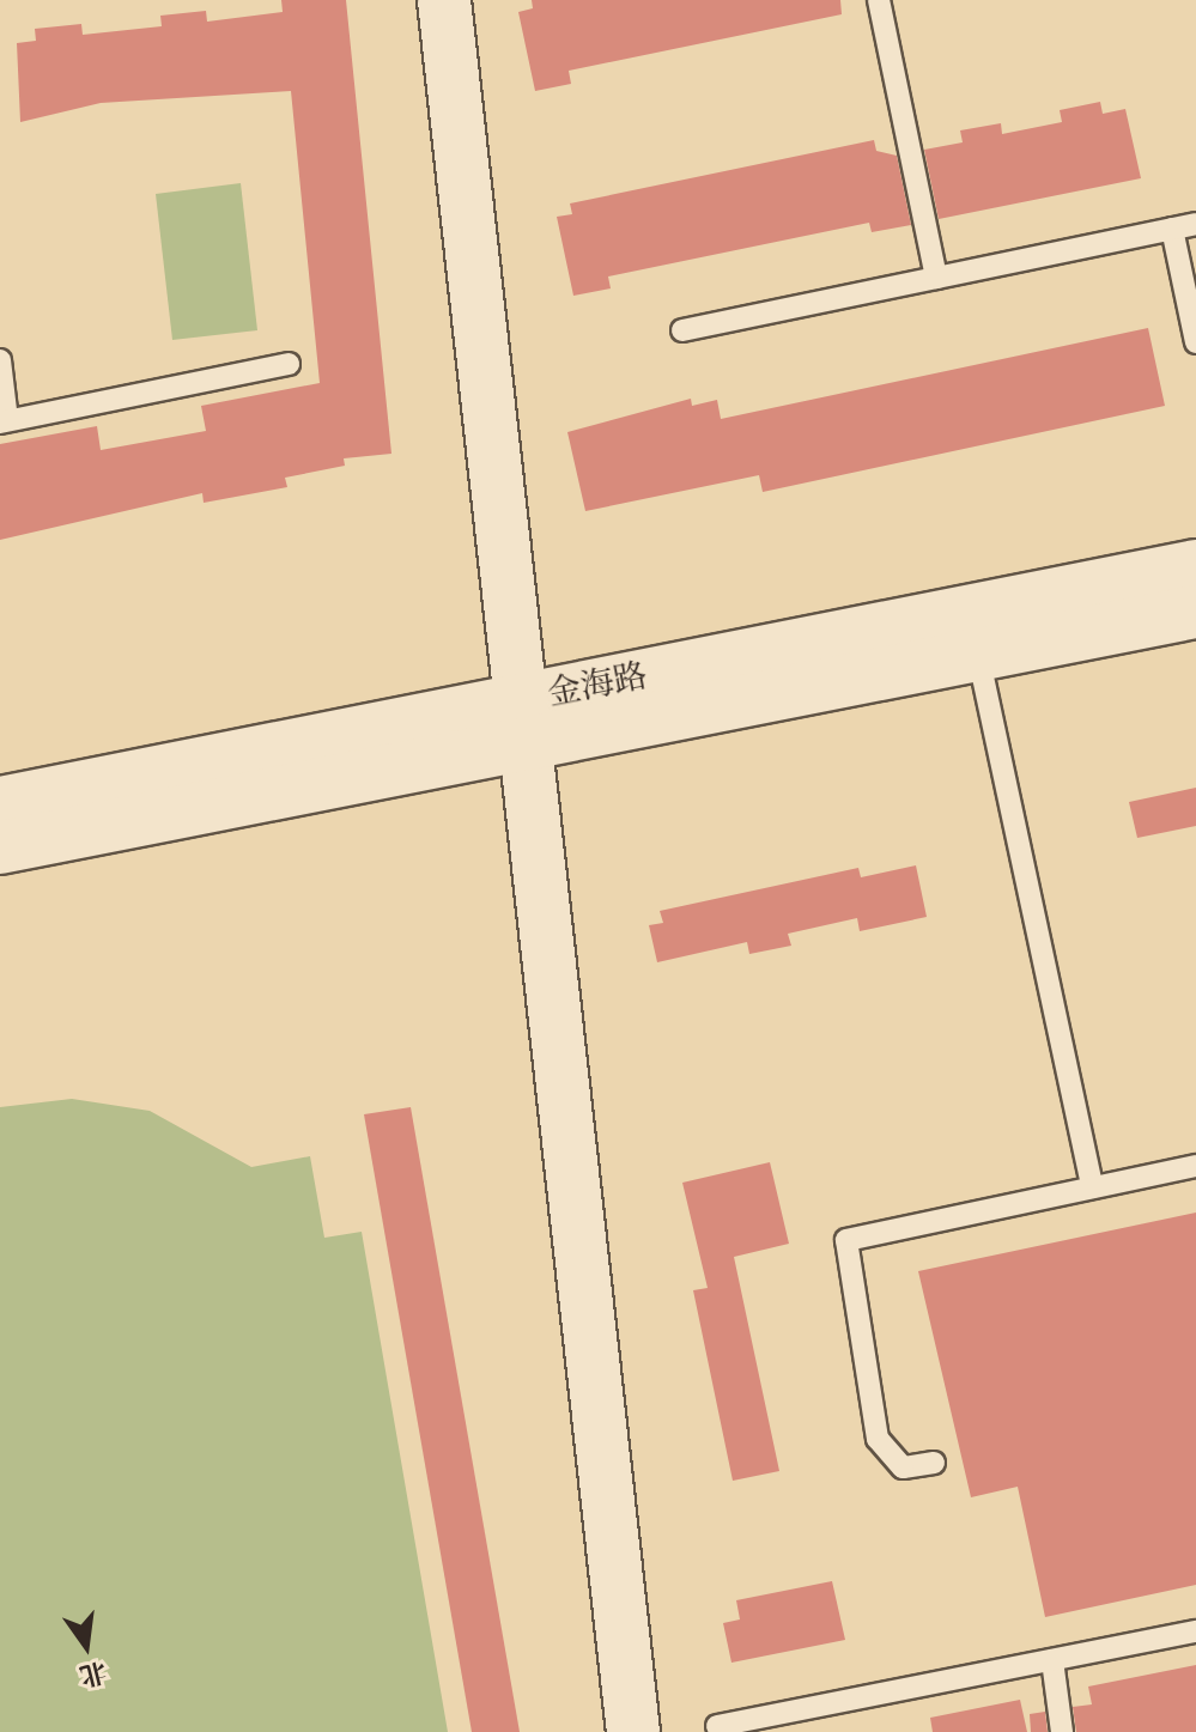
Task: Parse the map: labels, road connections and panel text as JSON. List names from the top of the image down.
{
  "streets": {
    "main road": ["金海路"]
  },
  "north": "bottom"
}
